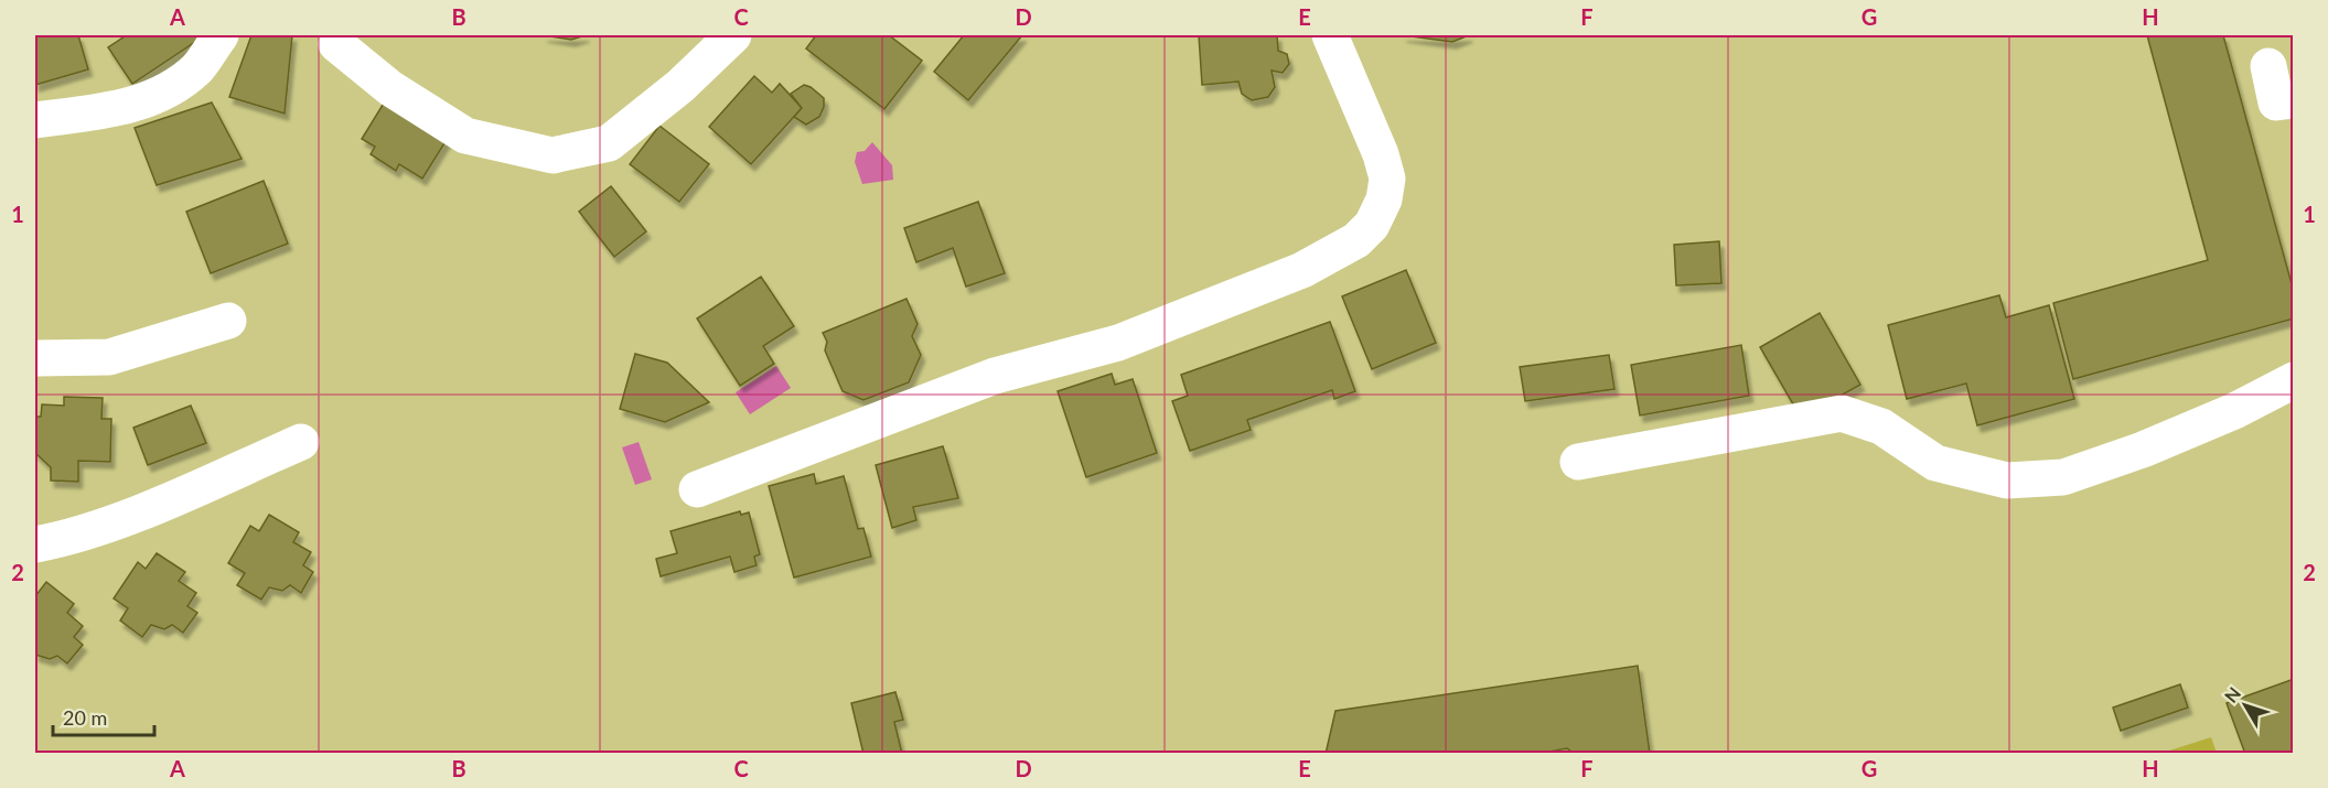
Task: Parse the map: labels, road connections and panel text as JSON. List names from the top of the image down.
{
  "scale_bar": "20 m",
  "north": "top left",
  "grid": {
    "columns": [
      "A",
      "B",
      "C",
      "D",
      "E",
      "F",
      "G",
      "H"
    ],
    "rows": ["1", "2"]
  }
}
